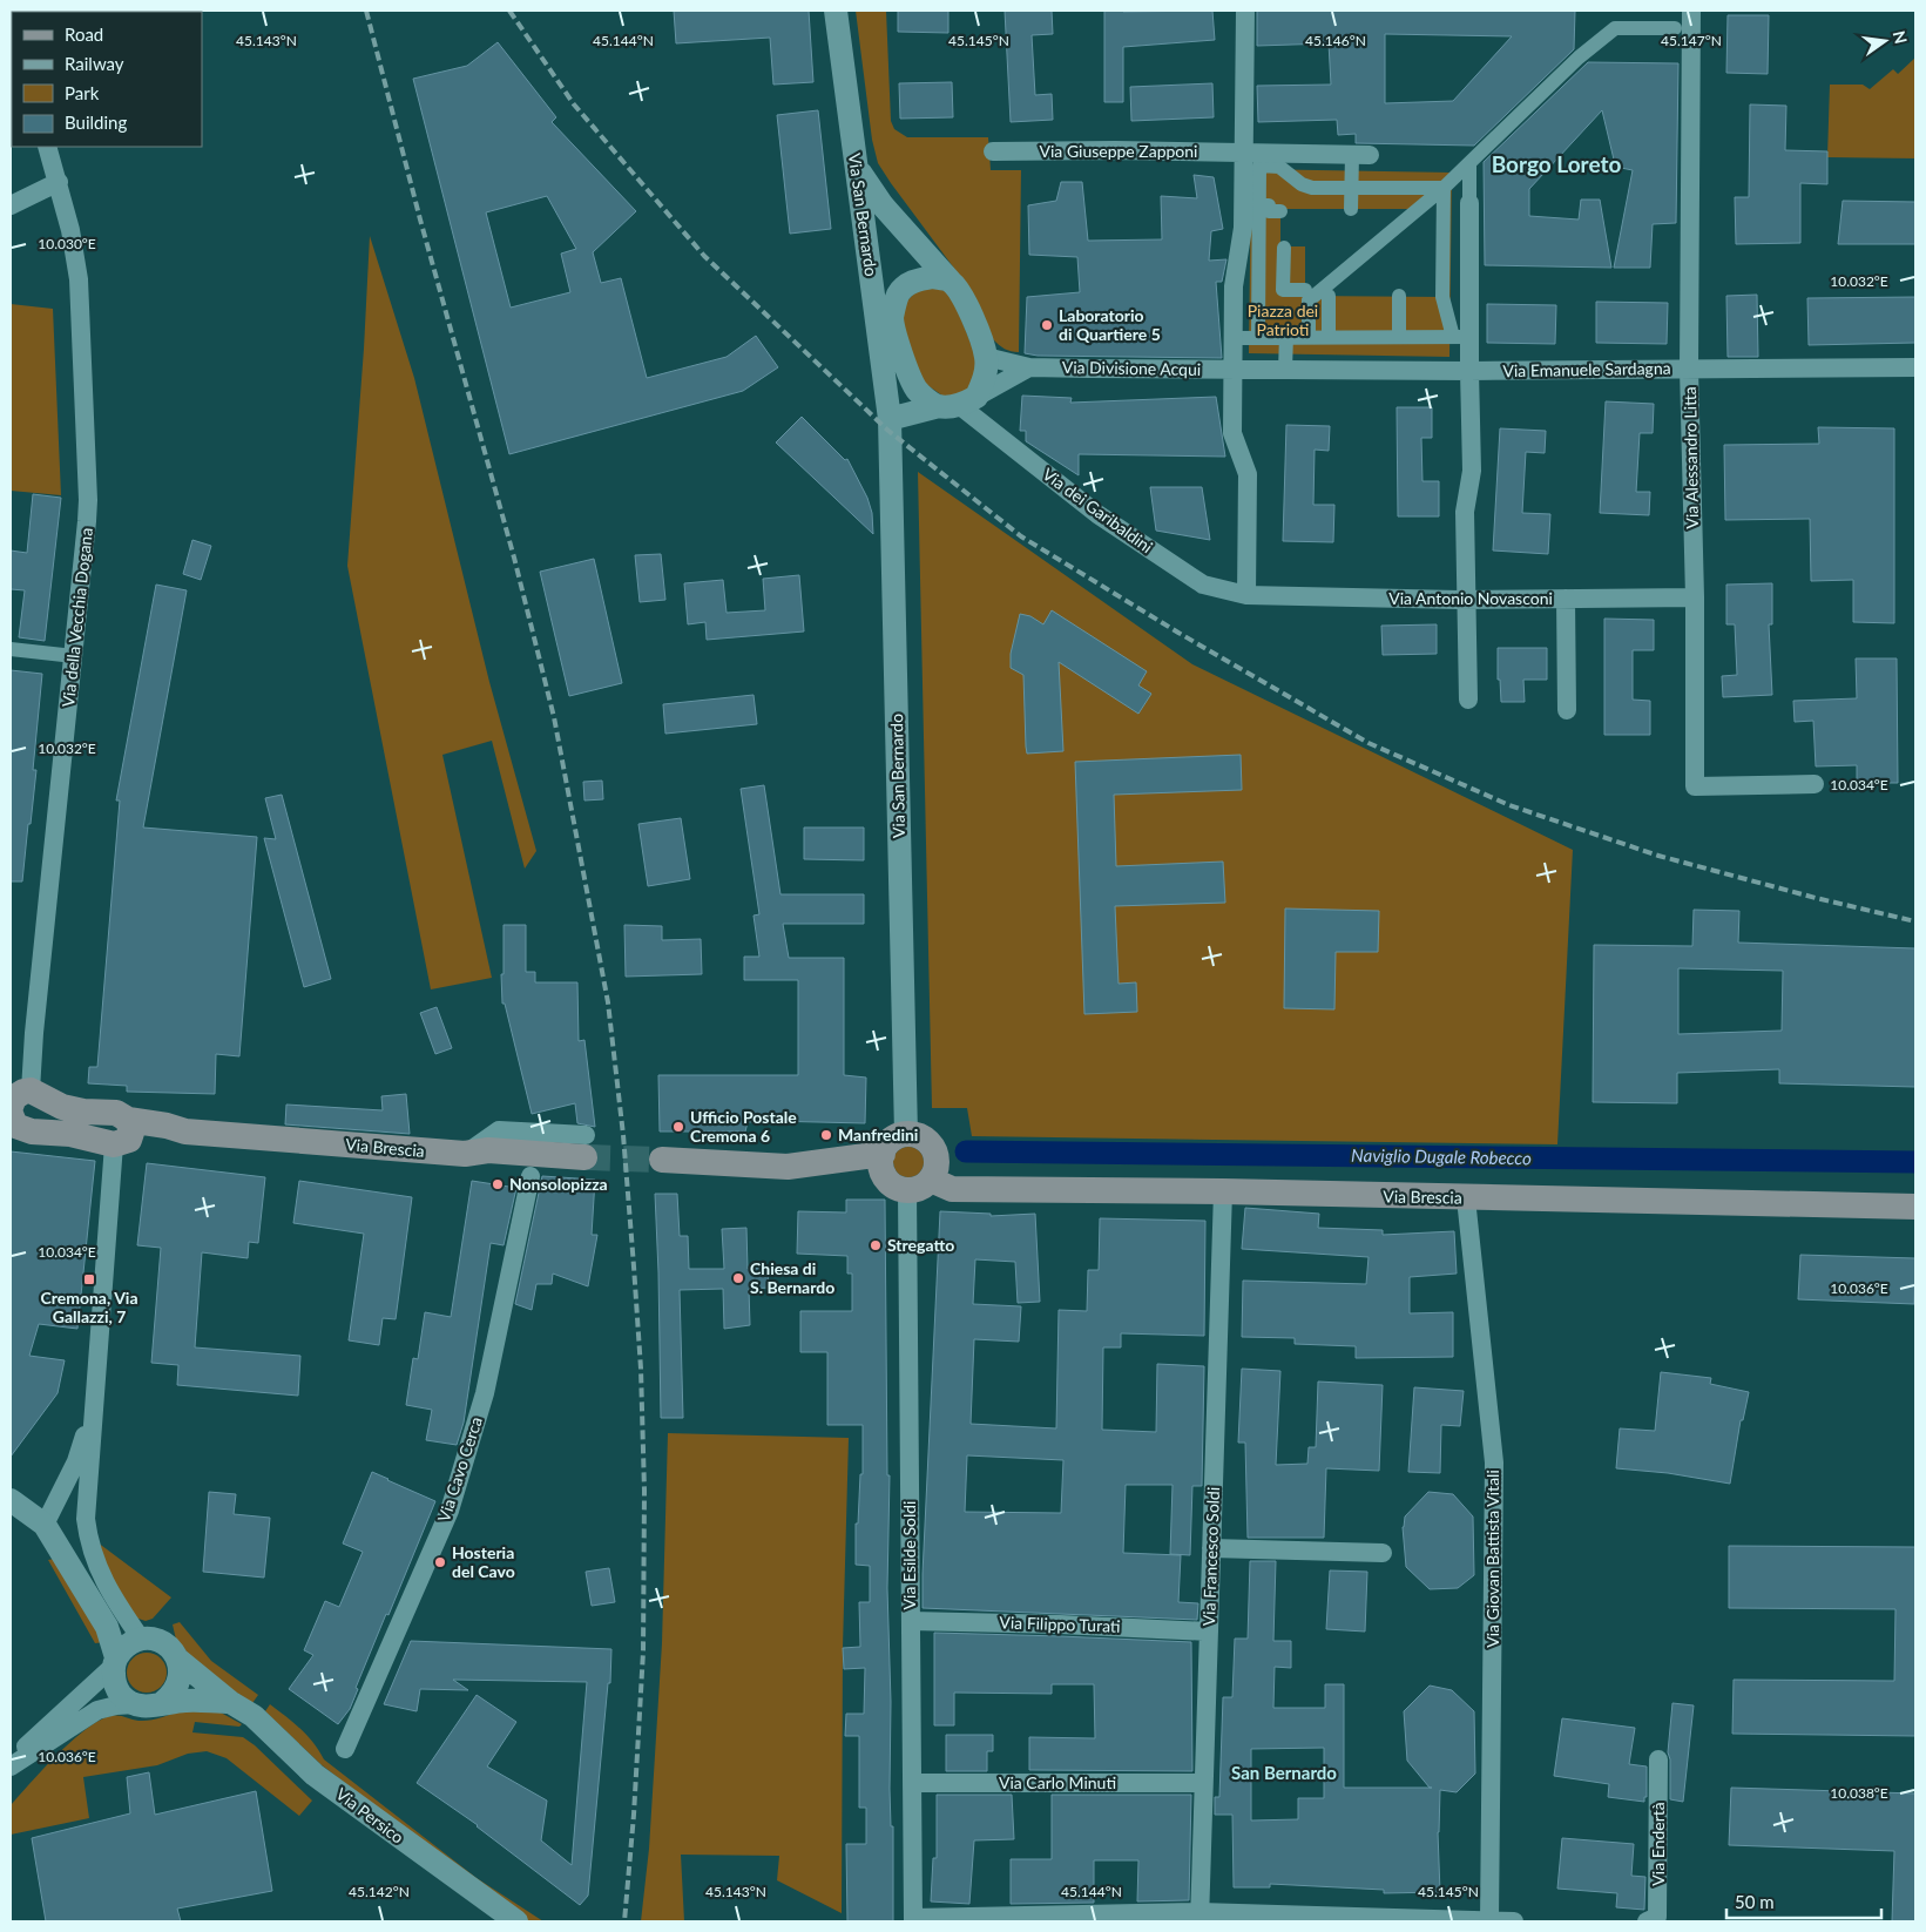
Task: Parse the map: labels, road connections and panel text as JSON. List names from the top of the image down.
{
  "streets": {
    "main road": ["Via Brescia"],
    "street": [
      "Via Giuseppe Zapponi",
      "Via San Bernardo",
      "Via Divisione Acqui",
      "Via Emanuele Sardagna",
      "Via Alessandro Litta",
      "Via dei Garibaldini",
      "Via Antonio Novasconi",
      "Via della Vecchia Dogana",
      "Via Cavo Cerca",
      "Via Esilde Soldi",
      "Via Francesco Soldi",
      "Via Giovan Battista Vitali",
      "Via Filippo Turati",
      "Via Carlo Minuti",
      "Via Persico",
      "Via Endertà"
    ]
  },
  "crossings": [
    ["Via San Bernardo", "Via Brescia"],
    ["Via San Bernardo", "Via Esilde Soldi"],
    ["Via Emanuele Sardagna", "Via Alessandro Litta"],
    ["Via Alessandro Litta", "Via Antonio Novasconi"],
    ["Via dei Garibaldini", "Via Antonio Novasconi"],
    ["Via della Vecchia Dogana", "Via Brescia"],
    ["Via Brescia", "Via Esilde Soldi"],
    ["Via Brescia", "Via Francesco Soldi"],
    ["Via Brescia", "Via Giovan Battista Vitali"],
    ["Via Esilde Soldi", "Via Filippo Turati"],
    ["Via Esilde Soldi", "Via Carlo Minuti"],
    ["Via Francesco Soldi", "Via Filippo Turati"],
    ["Via Francesco Soldi", "Via Carlo Minuti"]
  ],
  "districts": ["Borgo Loreto", "San Bernardo"],
  "water": ["Naviglio Dugale Robecco"],
  "parks": ["Piazza dei Patrioti"],
  "places": {
    "other": [
      "Laboratorio di Quartiere 5",
      "Ufficio Postale Cremona 6",
      "Manfredini",
      "Nonsolopizza",
      "Stregatto",
      "Chiesa di S. Bernardo",
      "Hosteria del Cavo"
    ],
    "transit": ["Cremona, Via Gallazzi, 7"]
  },
  "legend": [
    "Road",
    "Railway",
    "Park",
    "Building"
  ],
  "scale_bar": "50 m",
  "north": "right",
  "coordinates": [
    "45.147°N",
    "45.143°N",
    "45.144°N",
    "45.145°N",
    "45.146°N",
    "10.030°E",
    "10.032°E",
    "10.034°E",
    "10.036°E",
    "10.038°E",
    "45.142°N"
  ]
}
